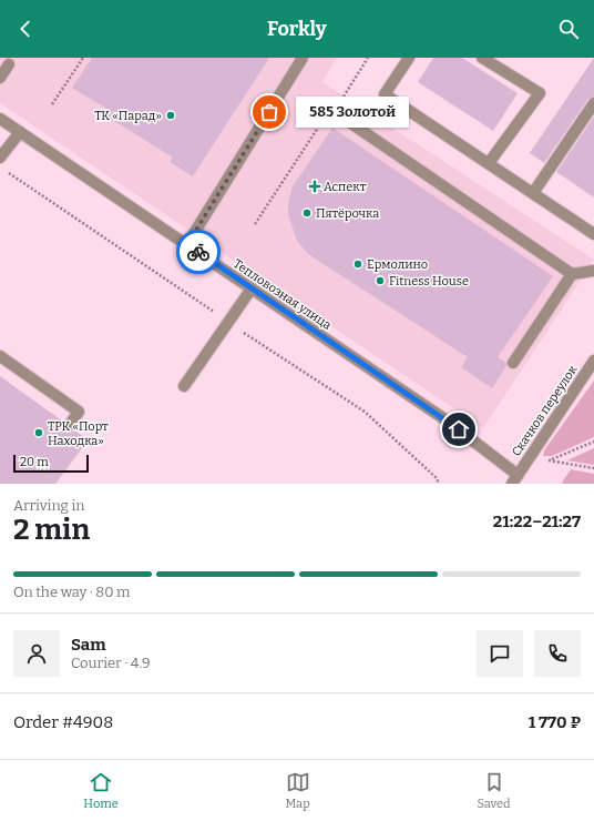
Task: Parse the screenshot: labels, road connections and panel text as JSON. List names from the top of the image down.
{
  "streets": {
    "street": ["Тепловозная улица", "Скачков переулок"]
  },
  "crossings": [
    ["Тепловозная улица", "Скачков переулок"]
  ],
  "places": {
    "other": [
      "585 Золотой",
      "ТК «Парад»",
      "Пятёрочка",
      "Ермолино",
      "Fitness House",
      "ТРК «Порт Находка»"
    ],
    "health": ["Аспект"]
  },
  "scale_bar": "20 m",
  "page": {
    "header": "Forkly",
    "bubble": "585 Золотой",
    "scale": "20 m",
    "heading": ["2 min", "Arriving in", "21:22–21:27"],
    "panel": [
      "Sam",
      "Courier · 4.9",
      "Order #4908",
      "1 770 ₽"
    ],
    "bar": "On the way · 80 m",
    "tabs": ["Home", "Map", "Saved"]
  }
}
